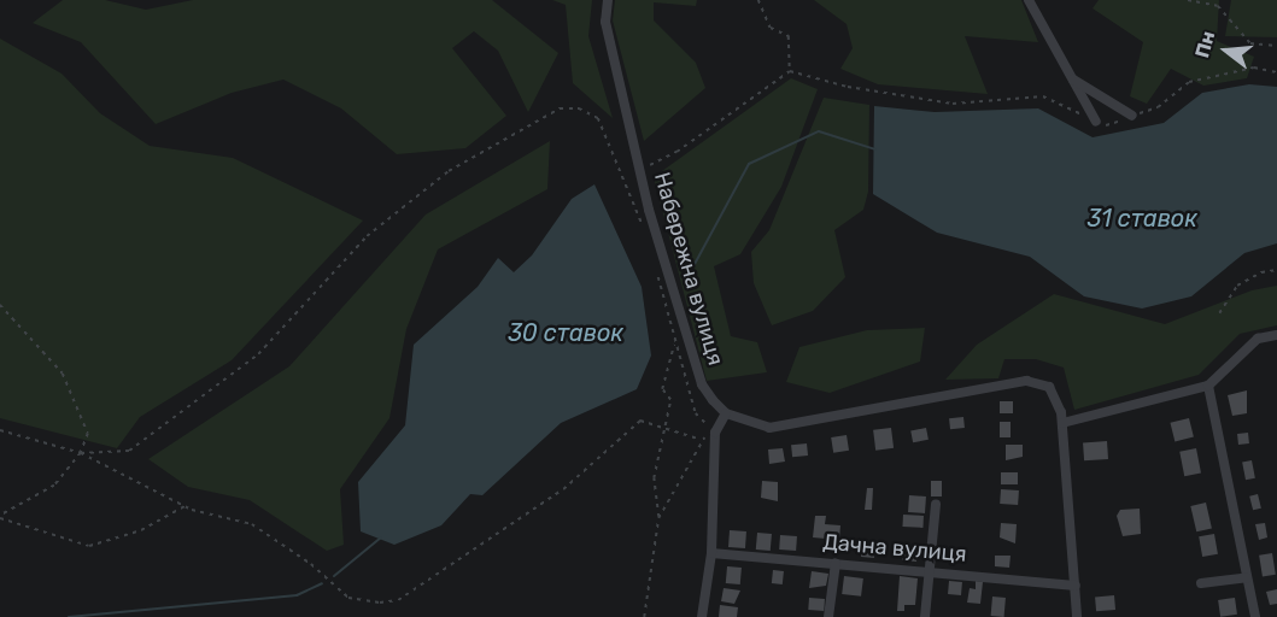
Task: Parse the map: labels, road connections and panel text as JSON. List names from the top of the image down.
{
  "streets": {
    "street": ["Набережна вулиця", "Дачна вулиця"]
  },
  "water": ["31 ставок", "30 ставок"],
  "north": "left"
}
